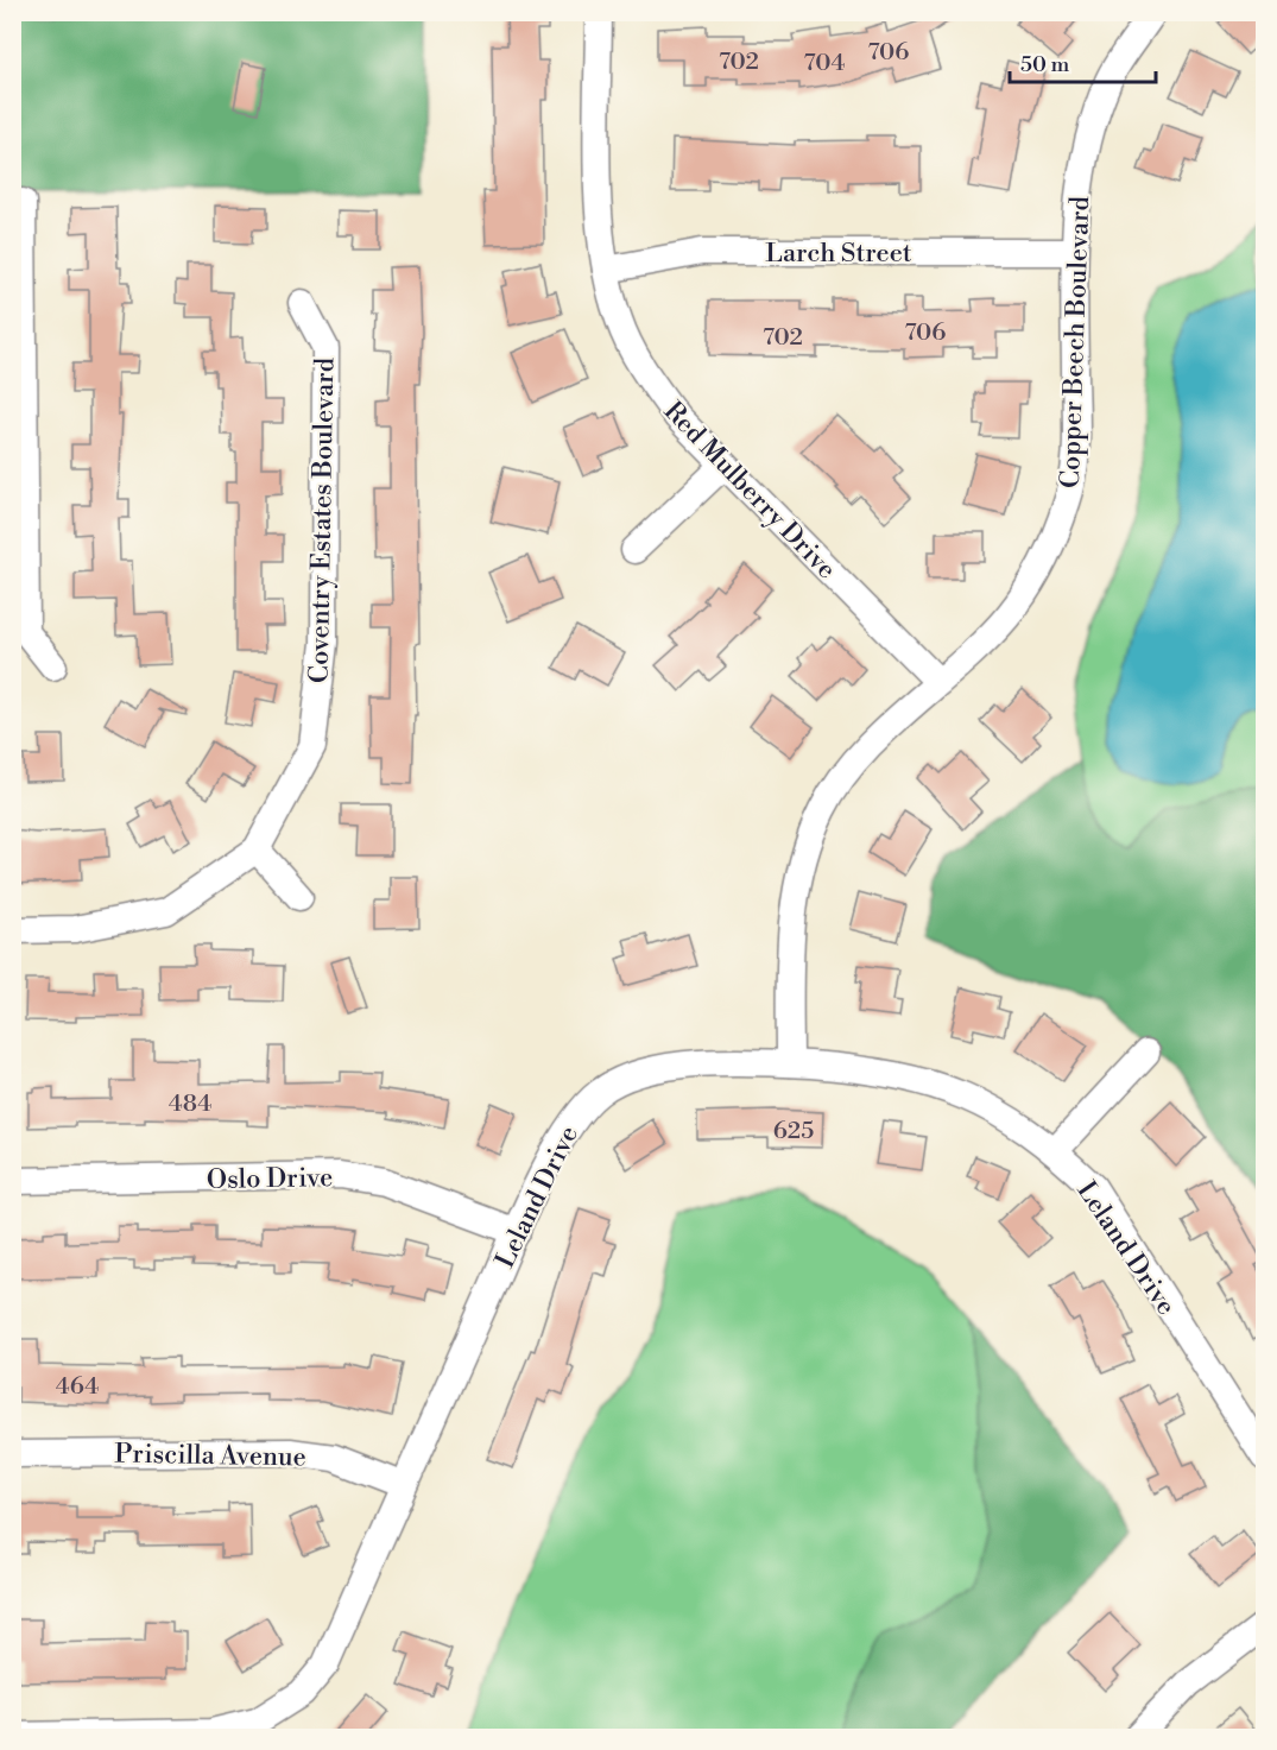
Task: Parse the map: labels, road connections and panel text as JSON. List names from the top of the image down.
{
  "streets": {
    "street": [
      "Larch Street",
      "Copper Beech Boulevard",
      "Red Mulberry Drive",
      "Coventry Estates Boulevard",
      "Oslo Drive",
      "Leland Drive",
      "Priscilla Avenue"
    ]
  },
  "crossings": [
    ["Larch Street", "Copper Beech Boulevard"],
    ["Larch Street", "Red Mulberry Drive"],
    ["Copper Beech Boulevard", "Red Mulberry Drive"],
    ["Copper Beech Boulevard", "Leland Drive"],
    ["Oslo Drive", "Leland Drive"],
    ["Leland Drive", "Priscilla Avenue"]
  ],
  "house_numbers": [
    "706",
    "702",
    "704",
    "706",
    "702",
    "484",
    "625",
    "464"
  ],
  "scale_bar": "50 m"
}
